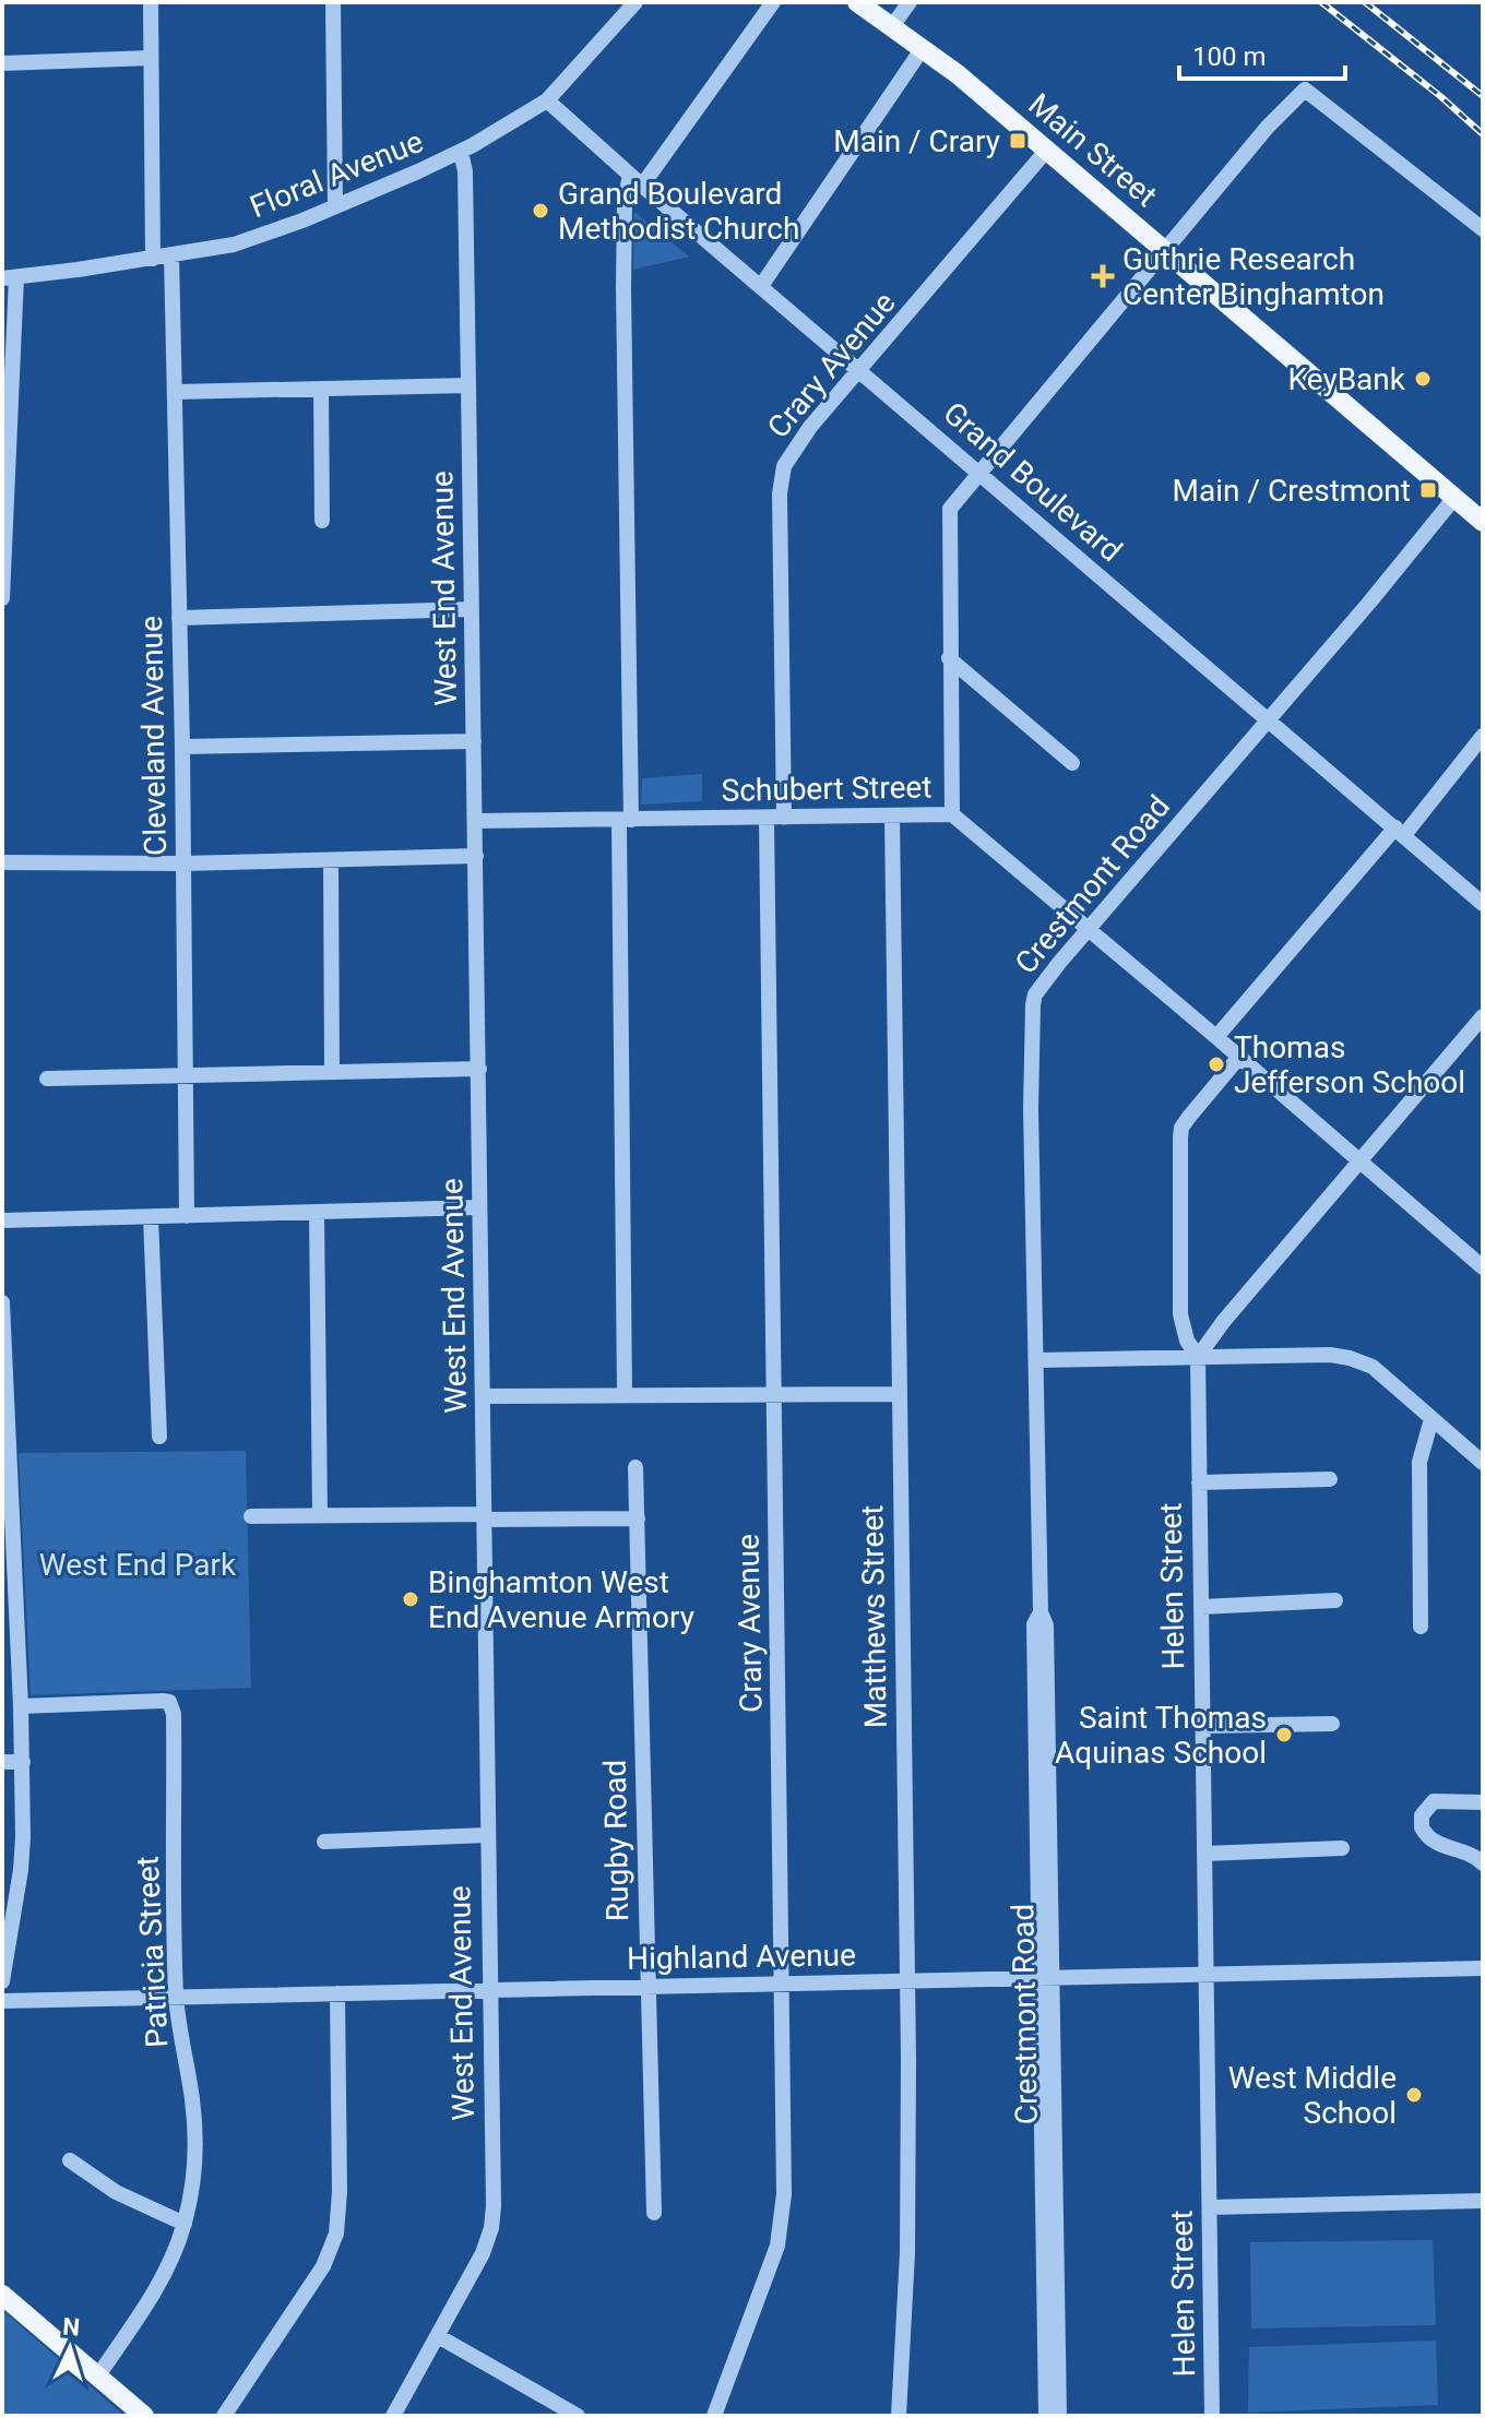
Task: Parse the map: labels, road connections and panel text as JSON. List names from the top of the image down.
{
  "streets": {
    "main road": ["Main Street"],
    "street": [
      "Floral Avenue",
      "Crary Avenue",
      "Grand Boulevard",
      "West End Avenue",
      "Cleveland Avenue",
      "Schubert Street",
      "Crestmont Road",
      "Helen Street",
      "Matthews Street",
      "Rugby Road",
      "Patricia Street",
      "Highland Avenue"
    ]
  },
  "crossings": [
    ["Main Street", "Crary Avenue"],
    ["Main Street", "Crestmont Road"],
    ["Floral Avenue", "Grand Boulevard"],
    ["Floral Avenue", "West End Avenue"],
    ["Floral Avenue", "Cleveland Avenue"],
    ["Crary Avenue", "Grand Boulevard"],
    ["Crary Avenue", "Schubert Street"],
    ["Crary Avenue", "Highland Avenue"],
    ["Grand Boulevard", "Crestmont Road"],
    ["West End Avenue", "Schubert Street"],
    ["West End Avenue", "Highland Avenue"],
    ["Schubert Street", "Crestmont Road"],
    ["Schubert Street", "Matthews Street"],
    ["Crestmont Road", "Highland Avenue"],
    ["Helen Street", "Highland Avenue"],
    ["Matthews Street", "Highland Avenue"],
    ["Rugby Road", "Highland Avenue"],
    ["Patricia Street", "Highland Avenue"]
  ],
  "parks": ["West End Park"],
  "places": {
    "transit": ["Main / Crary", "Main / Crestmont"],
    "other": [
      "Grand Boulevard Methodist Church",
      "KeyBank",
      "Thomas Jefferson School",
      "Binghamton West End Avenue Armory",
      "Saint Thomas Aquinas School",
      "West Middle School"
    ],
    "health": ["Guthrie Research Center Binghamton"]
  },
  "scale_bar": "100 m",
  "north": "top"
}
